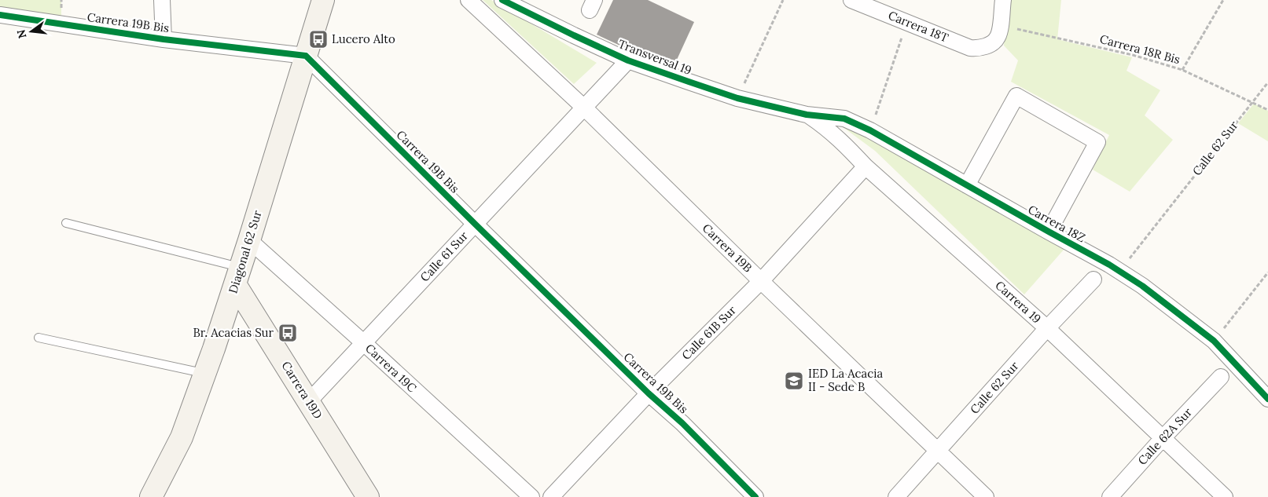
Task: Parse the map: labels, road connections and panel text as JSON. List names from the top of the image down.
{
  "streets": {
    "street": [
      "Carrera 19B Bis",
      "Carrera 18T",
      "Transversal 19",
      "Calle 62 Sur",
      "Carrera 18Z",
      "Carrera 19B",
      "Diagonal 62 Sur",
      "Calle 61 Sur",
      "Carrera 19",
      "Calle 61B Sur",
      "Carrera 19C",
      "Carrera 19D",
      "Calle 62A Sur"
    ],
    "path": ["Carrera 18R Bis"]
  },
  "crossings": [
    ["Carrera 19B Bis", "Diagonal 62 Sur"],
    ["Carrera 19B Bis", "Calle 61 Sur"],
    ["Carrera 19B Bis", "Calle 61B Sur"],
    ["Carrera 18T", "Carrera 18R Bis"],
    ["Carrera 18R Bis", "Calle 62 Sur"],
    ["Transversal 19", "Carrera 18Z"],
    ["Transversal 19", "Calle 61 Sur"],
    ["Transversal 19", "Carrera 19"],
    ["Calle 62 Sur", "Carrera 18Z"],
    ["Calle 62 Sur", "Carrera 19B"],
    ["Calle 62 Sur", "Carrera 19"],
    ["Carrera 18Z", "Carrera 19"],
    ["Carrera 19B", "Calle 61 Sur"],
    ["Carrera 19B", "Calle 61B Sur"],
    ["Diagonal 62 Sur", "Carrera 19C"],
    ["Diagonal 62 Sur", "Carrera 19D"],
    ["Calle 61 Sur", "Carrera 19C"],
    ["Calle 61 Sur", "Carrera 19D"],
    ["Carrera 19", "Calle 61B Sur"],
    ["Carrera 19", "Calle 62A Sur"]
  ],
  "places": {
    "bus stop": ["Lucero Alto", "Br. Acacias Sur"],
    "school or university": ["IED La Acacia II - Sede B"]
  },
  "north": "left"
}
